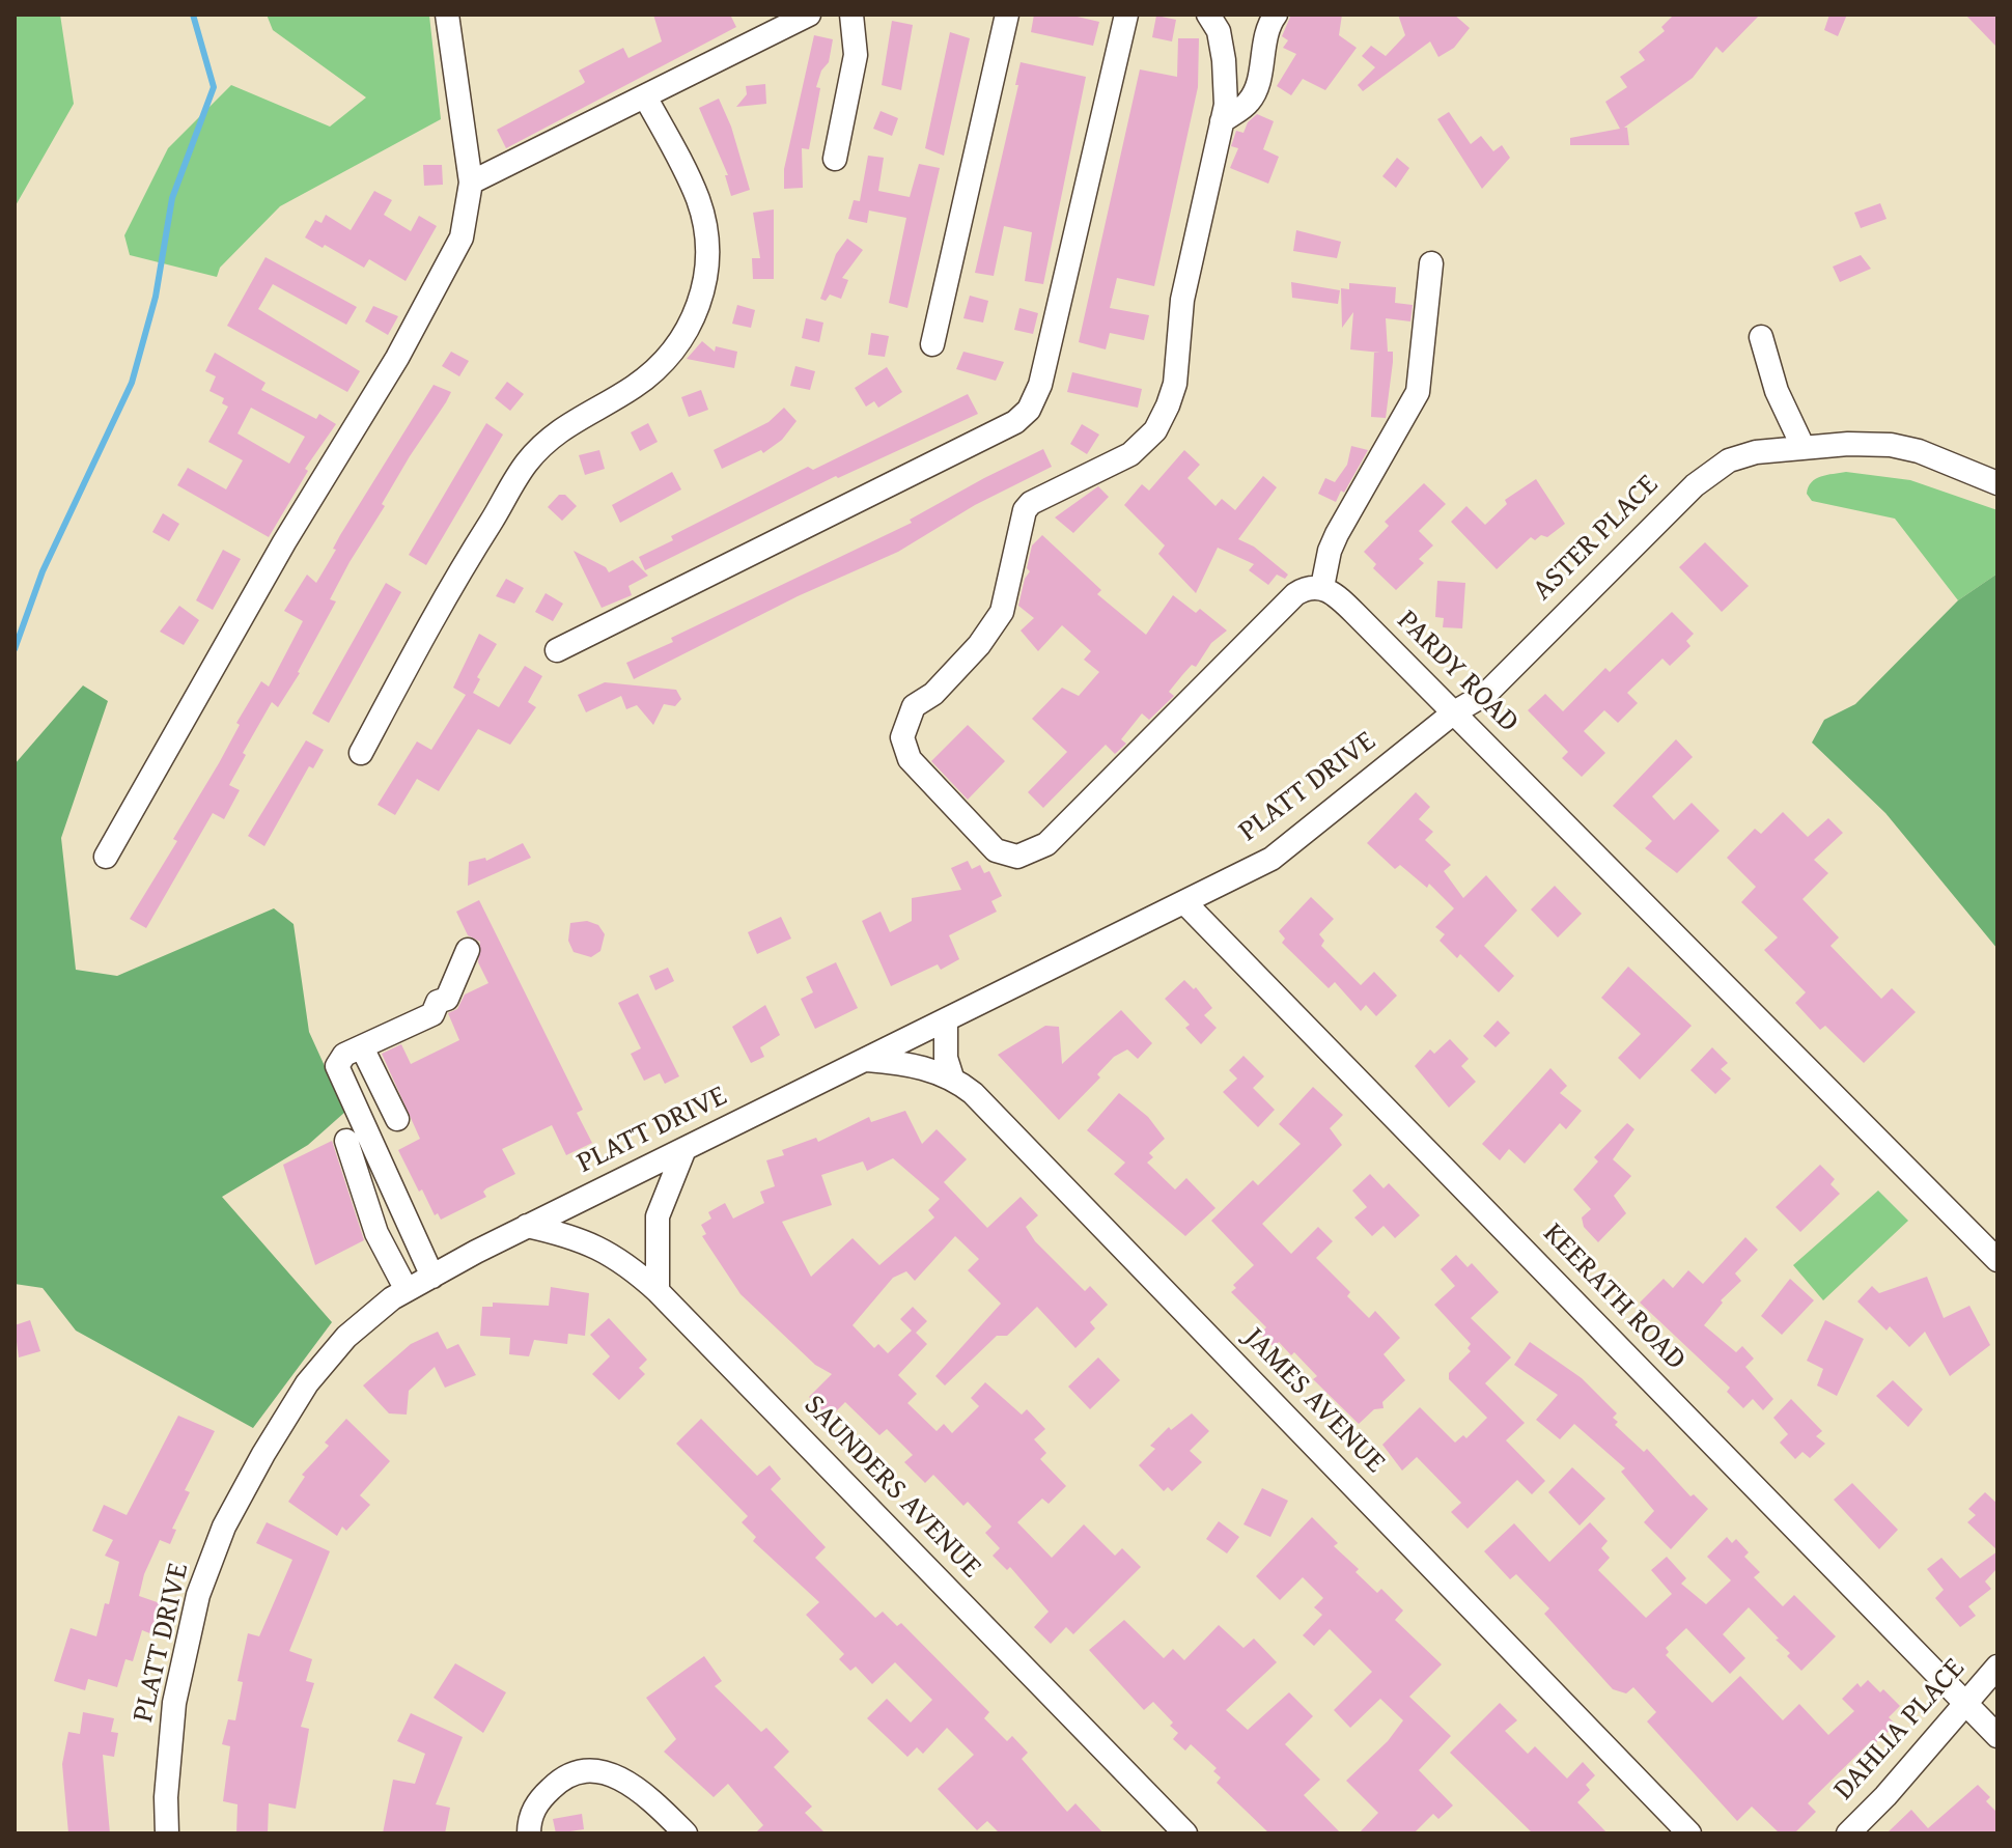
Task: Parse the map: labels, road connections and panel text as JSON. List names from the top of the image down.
{
  "streets": {
    "street": [
      "ASTER PLACE",
      "PARDY ROAD",
      "PLATT DRIVE",
      "KEERATH ROAD",
      "JAMES AVENUE",
      "SAUNDERS AVENUE",
      "DAHLIA PLACE"
    ]
  },
  "crossings": [
    ["ASTER PLACE", "PARDY ROAD"],
    ["ASTER PLACE", "PLATT DRIVE"],
    ["PARDY ROAD", "PLATT DRIVE"],
    ["PLATT DRIVE", "KEERATH ROAD"],
    ["PLATT DRIVE", "JAMES AVENUE"],
    ["PLATT DRIVE", "SAUNDERS AVENUE"],
    ["KEERATH ROAD", "DAHLIA PLACE"]
  ]
}
